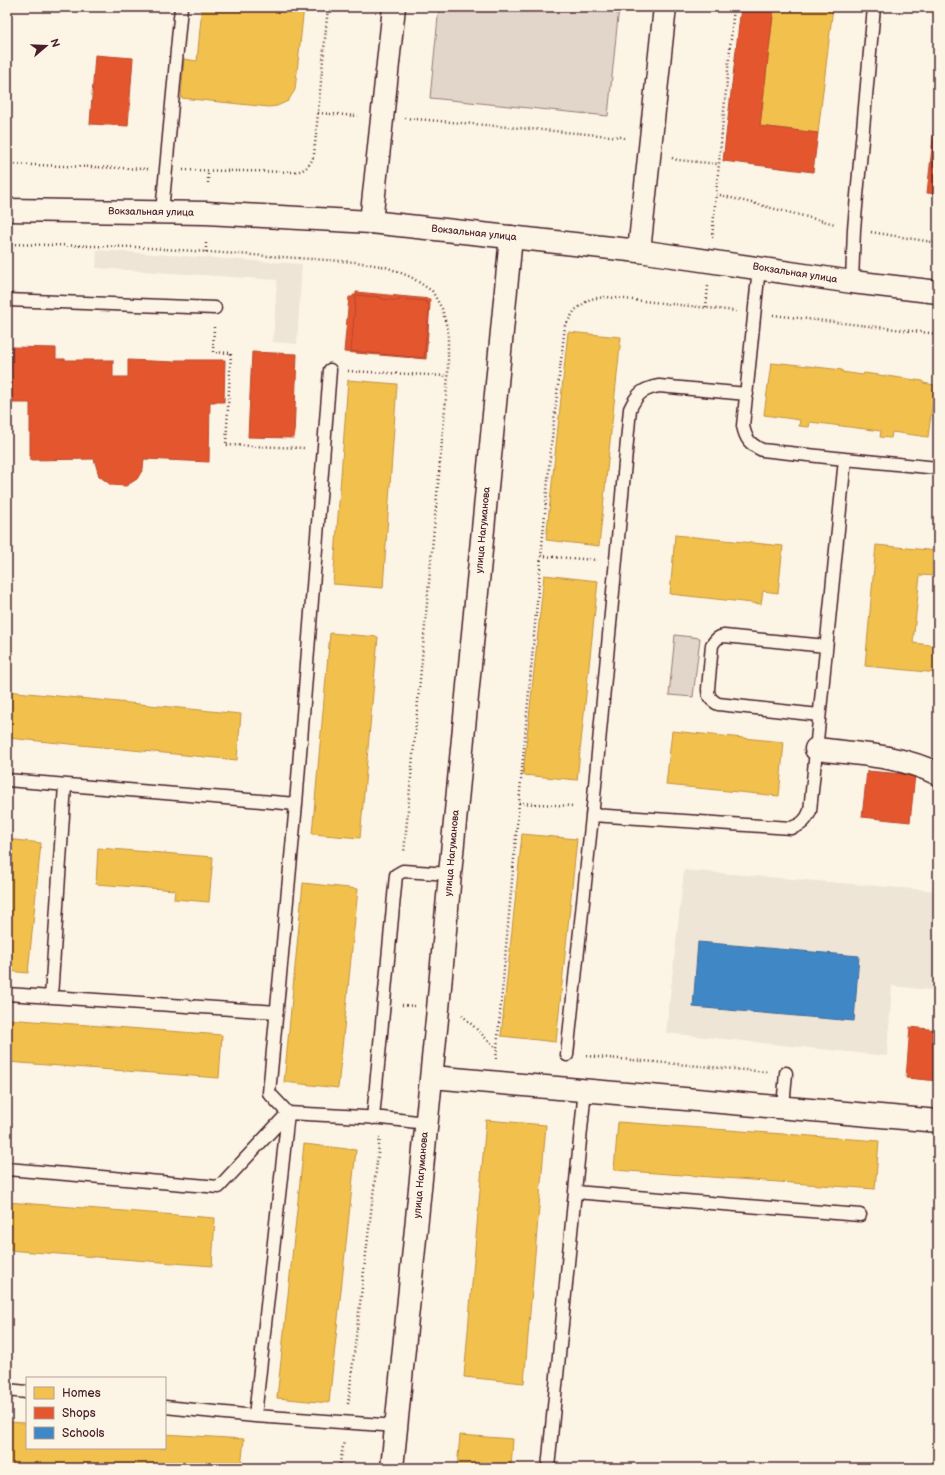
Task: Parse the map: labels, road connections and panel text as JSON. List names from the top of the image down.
{
  "streets": {
    "street": ["Вокзальная улица", "улица Нагуманова"]
  },
  "crossings": [
    ["Вокзальная улица", "улица Нагуманова"]
  ],
  "legend": ["Homes", "Shops", "Schools"],
  "north": "right"
}
